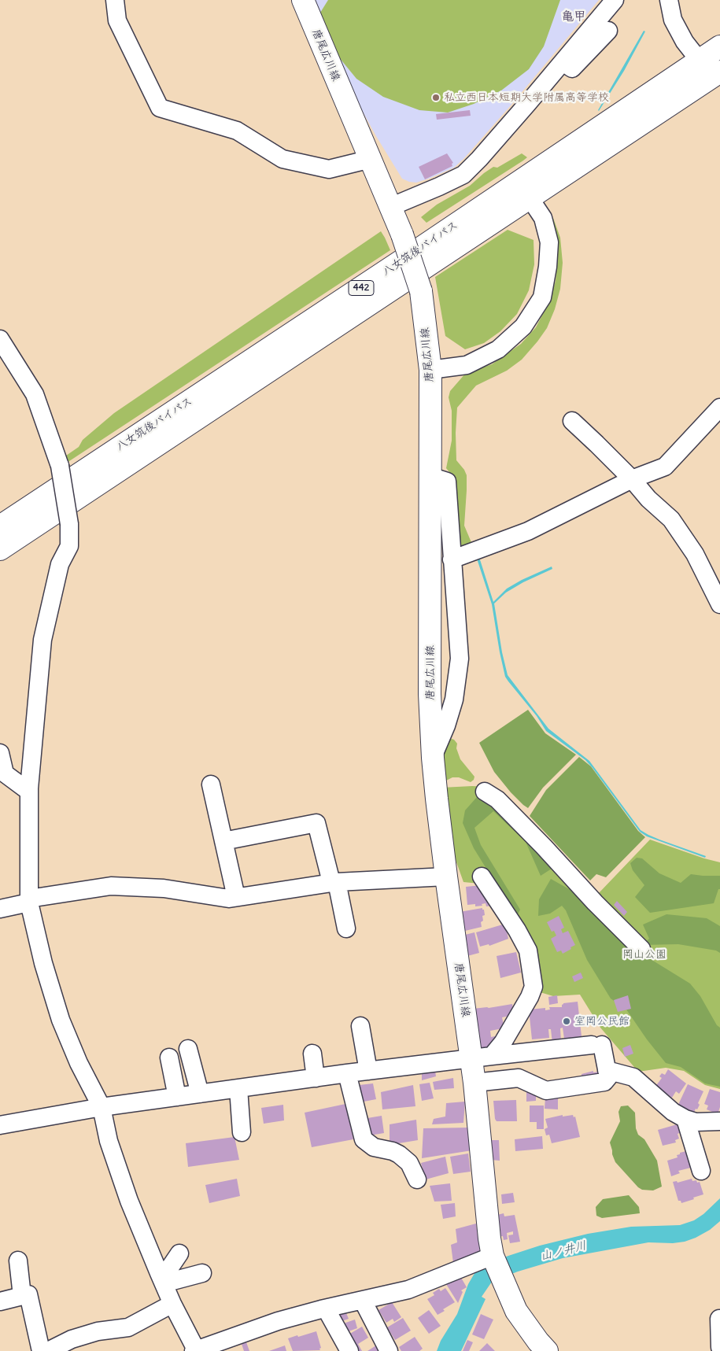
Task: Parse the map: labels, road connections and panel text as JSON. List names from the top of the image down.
{
  "streets": {
    "main road": ["唐尾広川線", "八女筑後バイパス", "442"]
  },
  "districts": ["亀甲"],
  "water": ["山ノ井川"],
  "parks": ["岡山公園"],
  "places": ["私立西日本短期大学附属高等学校", "室岡公民館"]
}
